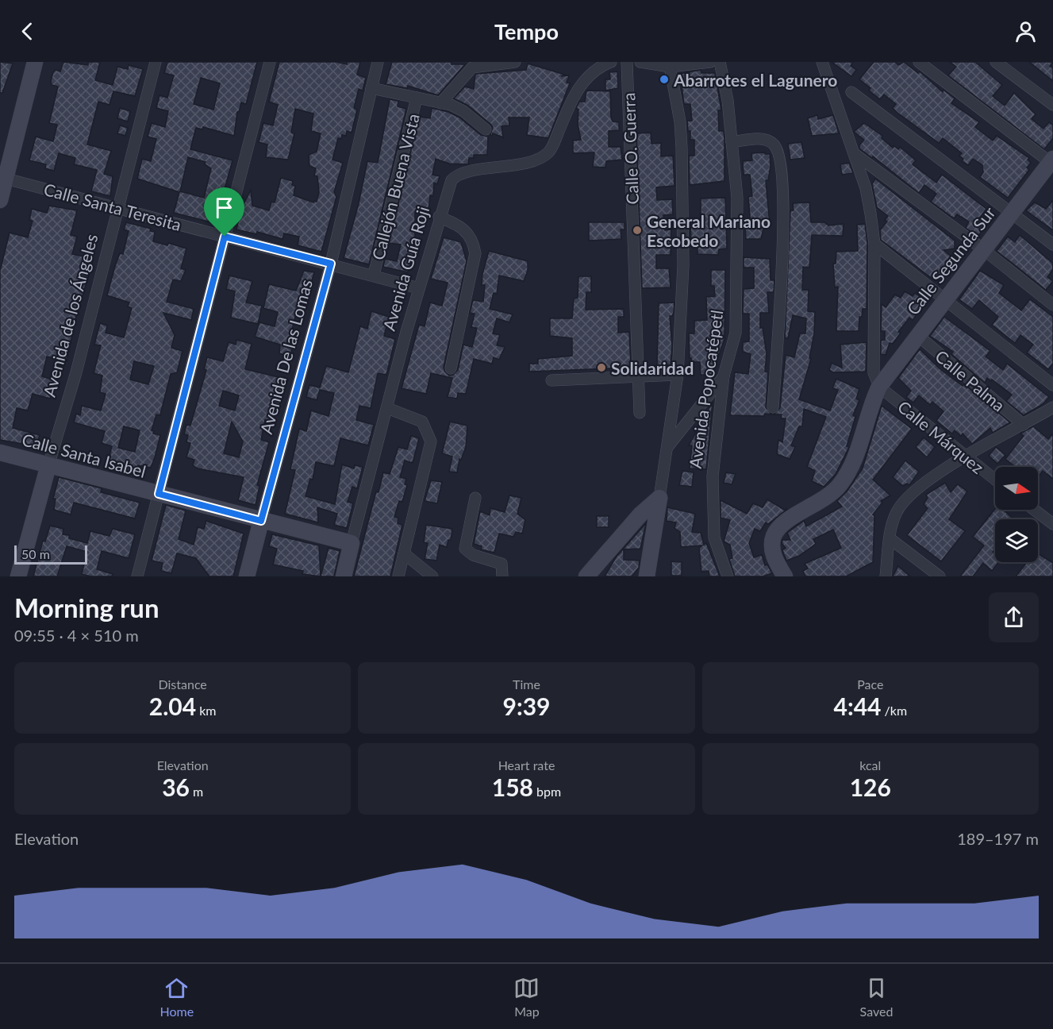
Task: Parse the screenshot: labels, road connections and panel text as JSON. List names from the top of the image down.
{
  "streets": {
    "street": [
      "Calle O. Guerra",
      "Callejón Buena Vista",
      "Calle Santa Teresita",
      "Calle Segunda Sur",
      "Avenida Guía Roji",
      "Avenida de los Ángeles",
      "Avenida De las Lomas",
      "Calle Palma",
      "Avenida Popocatépetl",
      "Calle Márquez",
      "Calle Santa Isabel"
    ]
  },
  "crossings": [
    ["Callejón Buena Vista", "Calle Santa Teresita"],
    ["Calle Santa Teresita", "Avenida Guía Roji"],
    ["Calle Santa Teresita", "Avenida de los Ángeles"],
    ["Calle Santa Teresita", "Avenida De las Lomas"],
    ["Calle Segunda Sur", "Calle Palma"],
    ["Calle Segunda Sur", "Calle Márquez"],
    ["Avenida Guía Roji", "Calle Santa Isabel"],
    ["Avenida de los Ángeles", "Calle Santa Isabel"],
    ["Avenida De las Lomas", "Calle Santa Isabel"]
  ],
  "places": ["Abarrotes el Lagunero", "General Mariano Escobedo", "Solidaridad"],
  "scale_bar": "50 m",
  "north": "right",
  "page": {
    "header": "Tempo",
    "scale": "50 m",
    "heading": ["Morning run", "09:55 · 4 × 510 m"],
    "stats": [
      ["Distance", "2.04 km"],
      ["Time", "9:39"],
      ["Pace", "4:44 /km"],
      ["Elevation", "36 m"],
      ["Heart rate", "158 bpm"],
      ["kcal", "126"]
    ],
    "chart": ["Elevation", "189–197 m"],
    "tabs": ["Home", "Map", "Saved"]
  }
}
